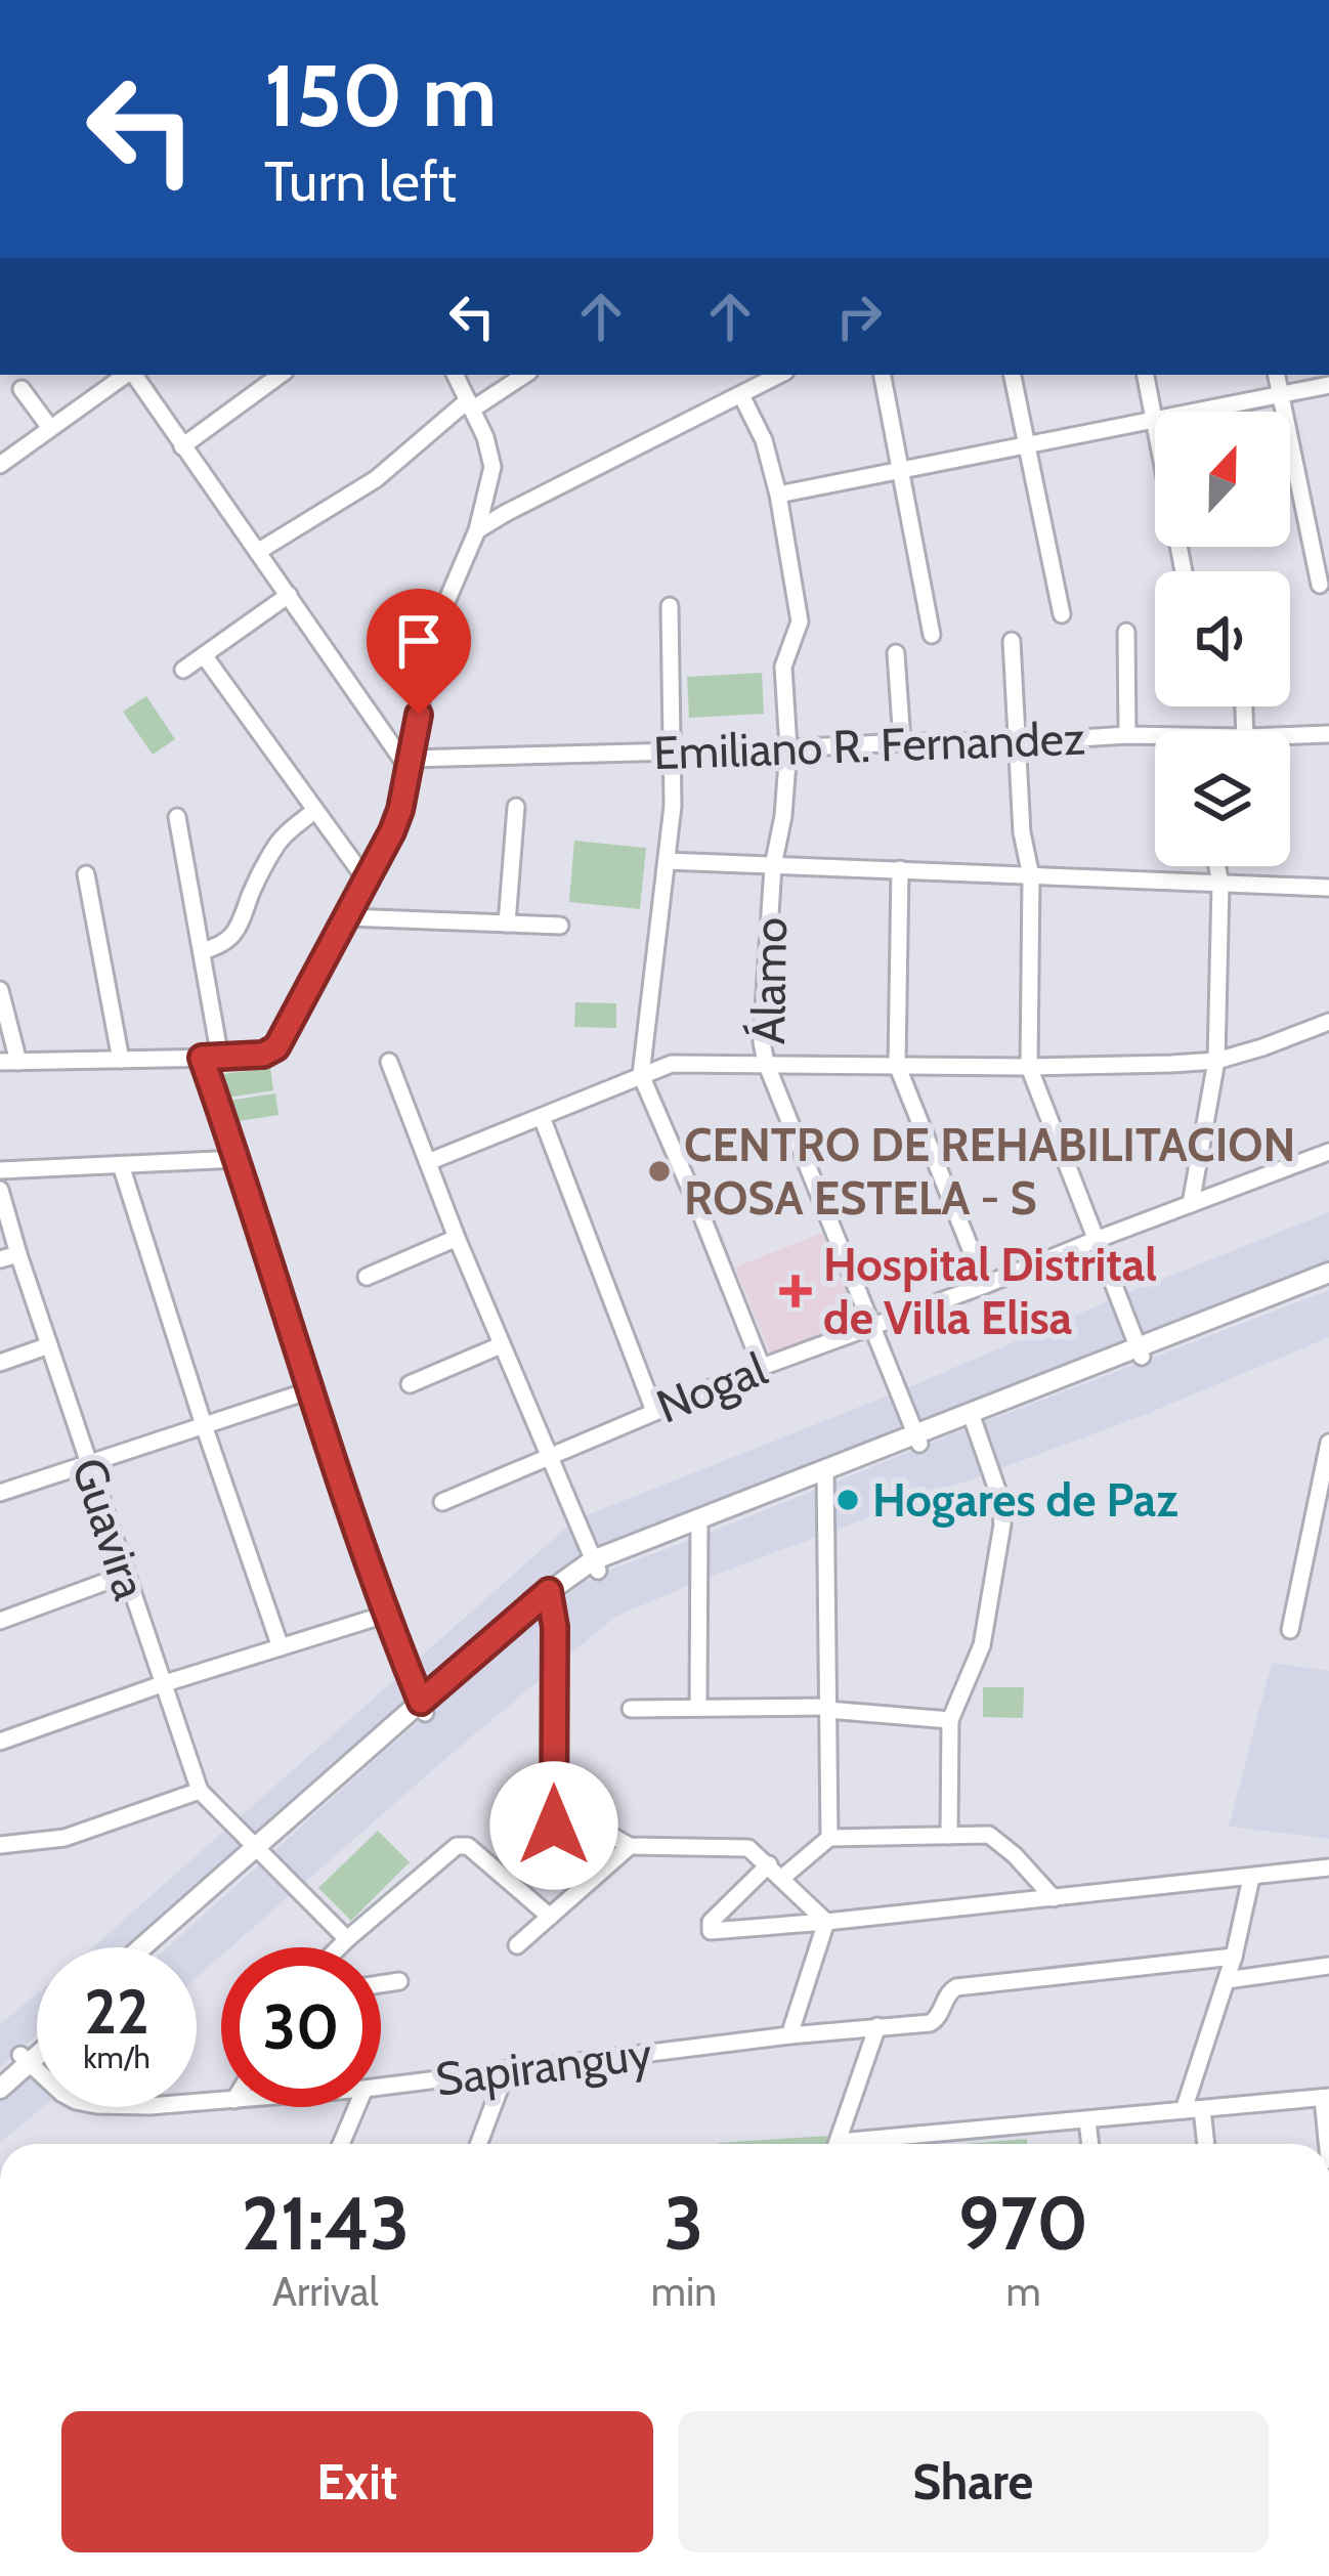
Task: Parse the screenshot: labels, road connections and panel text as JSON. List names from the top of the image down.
{
  "streets": {
    "street": [
      "Emiliano R. Fernandez",
      "Álamo",
      "Nogal",
      "Guavira",
      "Sapiranguy"
    ]
  },
  "crossings": [
    ["Emiliano R. Fernandez", "Álamo"],
    ["Álamo", "Nogal"]
  ],
  "places": {
    "other": ["CENTRO DE REHABILITACION ROSA ESTELA - S", "Hogares de Paz"],
    "health": ["Hospital Distrital de Villa Elisa"]
  },
  "north": "top",
  "page": {
    "turn": ["150 m", "Turn left"],
    "speed": "22 km/h",
    "limit": "30",
    "eta": [
      "21:43",
      "Arrival",
      "3",
      "min",
      "970",
      "m"
    ],
    "buttons": ["Exit", "Share"]
  }
}
